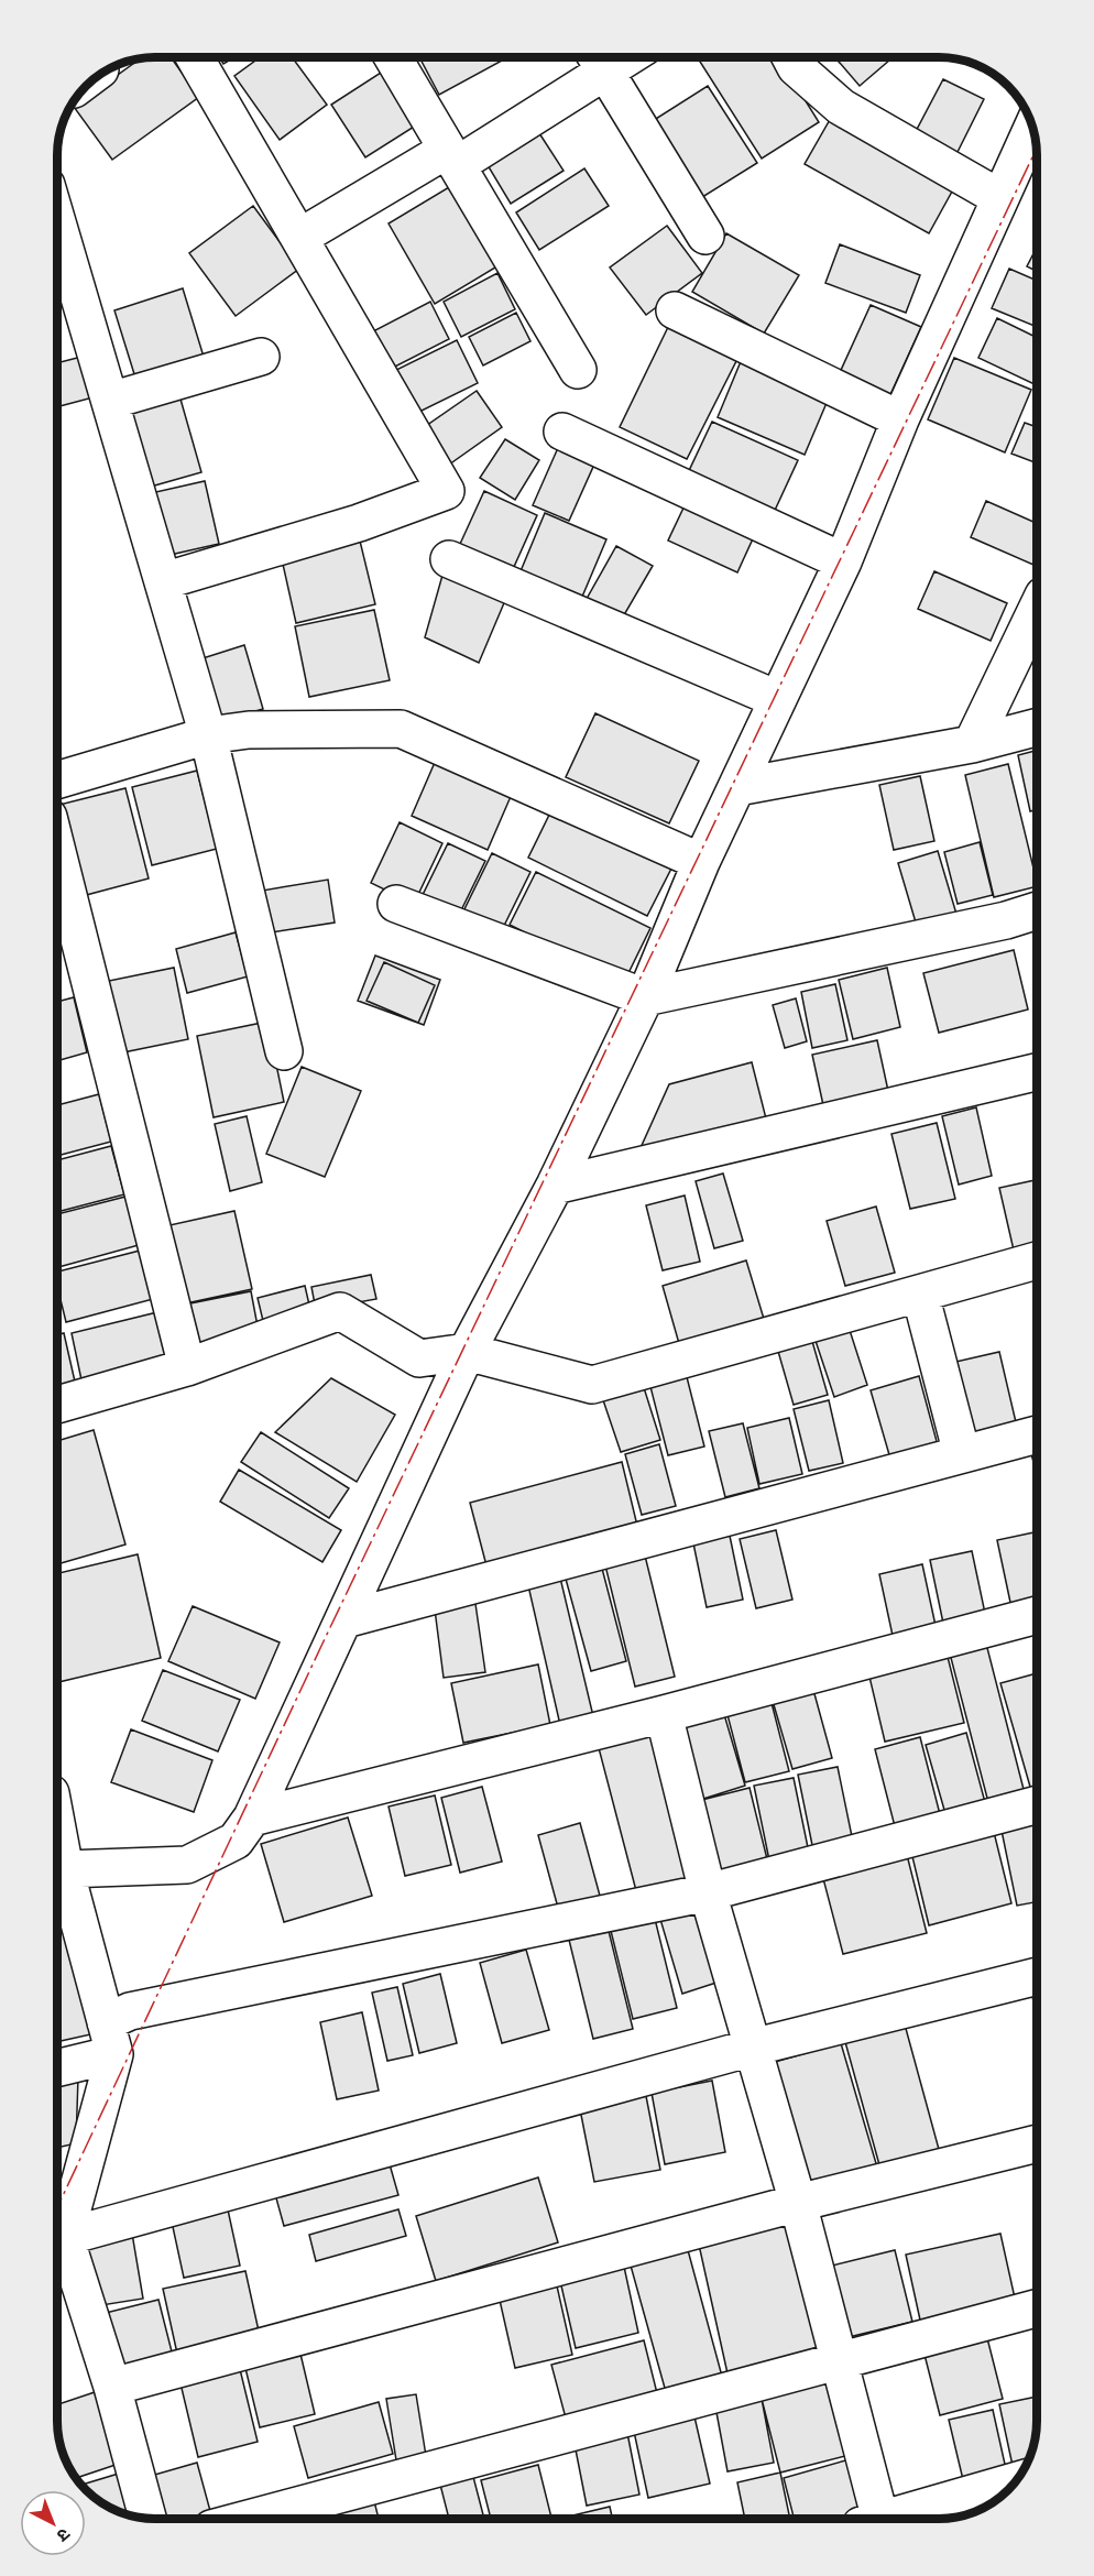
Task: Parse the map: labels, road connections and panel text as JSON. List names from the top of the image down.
{
  "north": "bottom right"
}
